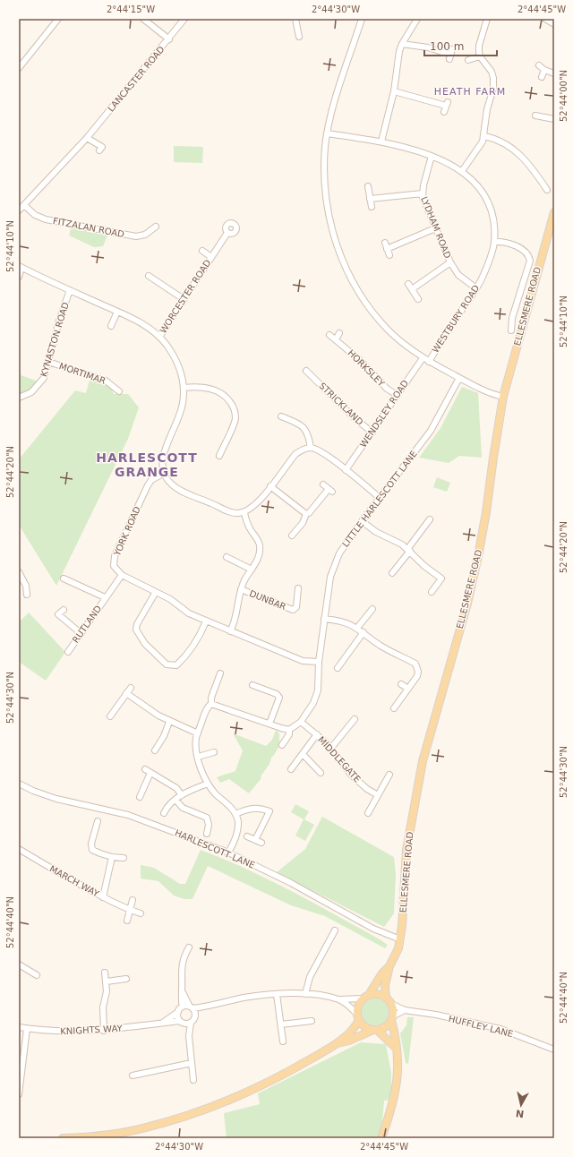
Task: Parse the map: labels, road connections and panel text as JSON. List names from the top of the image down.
{
  "streets": {
    "main road": ["ELLESMERE ROAD"],
    "street": [
      "LANCASTER ROAD",
      "FITZALAN ROAD",
      "LYDHAM ROAD",
      "WORCESTER ROAD",
      "WESTBURY ROAD",
      "KYNASTON ROAD",
      "HORKSLEY",
      "MORTIMAR",
      "STRICKLAND",
      "WENDSLEY ROAD",
      "LITTLE HARLESCOTT LANE",
      "YORK ROAD",
      "DUNBAR",
      "RUTLAND",
      "MIDDLEGATE",
      "HARLESCOTT LANE",
      "MARCH WAY",
      "HUFFLEY LANE",
      "KNIGHTS WAY"
    ]
  },
  "crossings": [
    ["LANCASTER ROAD", "FITZALAN ROAD"],
    ["LYDHAM ROAD", "WESTBURY ROAD"],
    ["ELLESMERE ROAD", "HARLESCOTT LANE"],
    ["ELLESMERE ROAD", "HUFFLEY LANE"],
    ["KYNASTON ROAD", "MORTIMAR"],
    ["HORKSLEY", "WENDSLEY ROAD"],
    ["STRICKLAND", "WENDSLEY ROAD"],
    ["LITTLE HARLESCOTT LANE", "MIDDLEGATE"],
    ["YORK ROAD", "RUTLAND"]
  ],
  "districts": ["HEATH FARM", "HARLESCOTT GRANGE"],
  "scale_bar": "100 m",
  "north": "bottom",
  "coordinates": [
    "2°44'15\"W",
    "2°44'30\"W",
    "2°44'45\"W",
    "52°44'00\"N",
    "52°44'10\"N",
    "52°44'20\"N",
    "52°44'30\"N",
    "52°44'40\"N"
  ]
}
